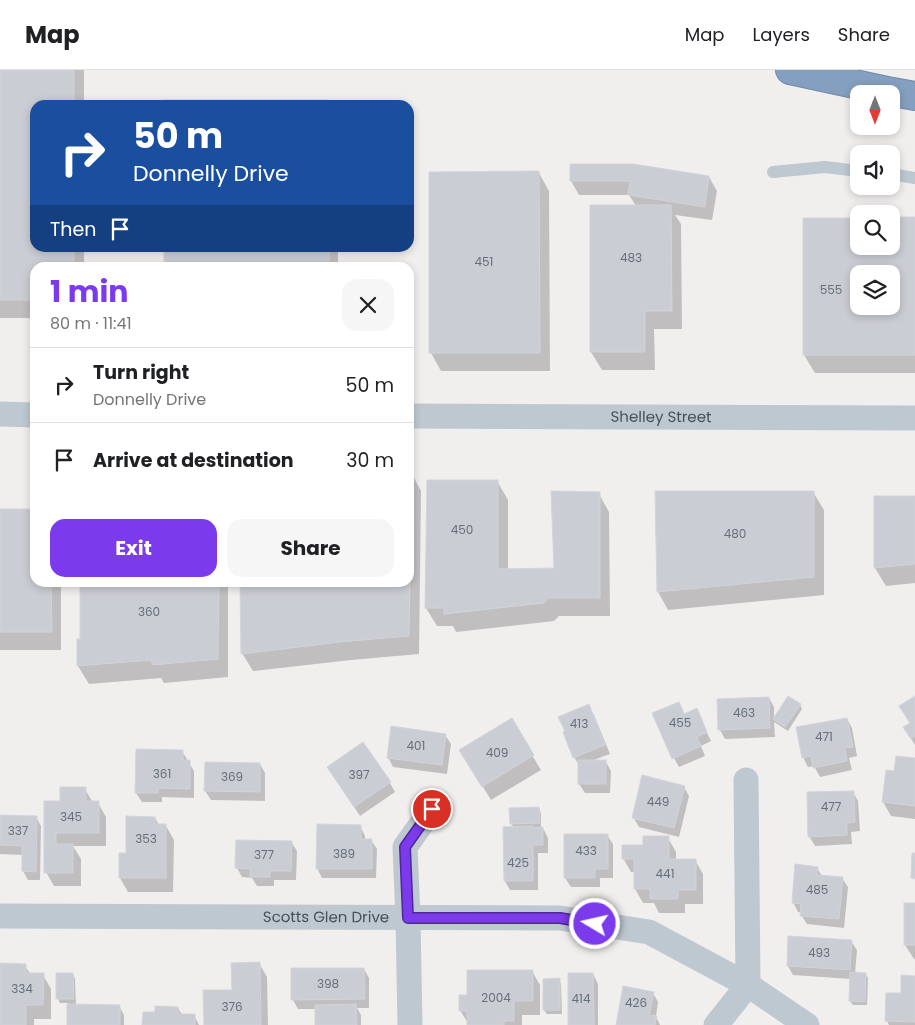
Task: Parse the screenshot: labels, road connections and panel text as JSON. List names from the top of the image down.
{
  "streets": {
    "street": ["Shelley Street", "Scotts Glen Drive"]
  },
  "house_numbers": [
    "483",
    "451",
    "555",
    "450",
    "480",
    "360",
    "463",
    "455",
    "413",
    "471",
    "401",
    "409",
    "361",
    "397",
    "369",
    "449",
    "477",
    "345",
    "337",
    "353",
    "433",
    "389",
    "377",
    "425",
    "441",
    "485",
    "493",
    "398",
    "334",
    "2004",
    "414",
    "426",
    "376"
  ],
  "north": "bottom",
  "page": {
    "header": "Map",
    "nav": ["Map", "Layers", "Share"],
    "turn": ["50 m", "Donnelly Drive"],
    "then": "Then",
    "heading": ["1 min", "80 m · 11:41"],
    "list": [
      {
        "name": "Turn right",
        "note": "Donnelly Drive",
        "value": "50 m"
      },
      {
        "name": "Arrive at destination",
        "value": "30 m"
      }
    ],
    "buttons": ["Exit", "Share"]
  }
}
